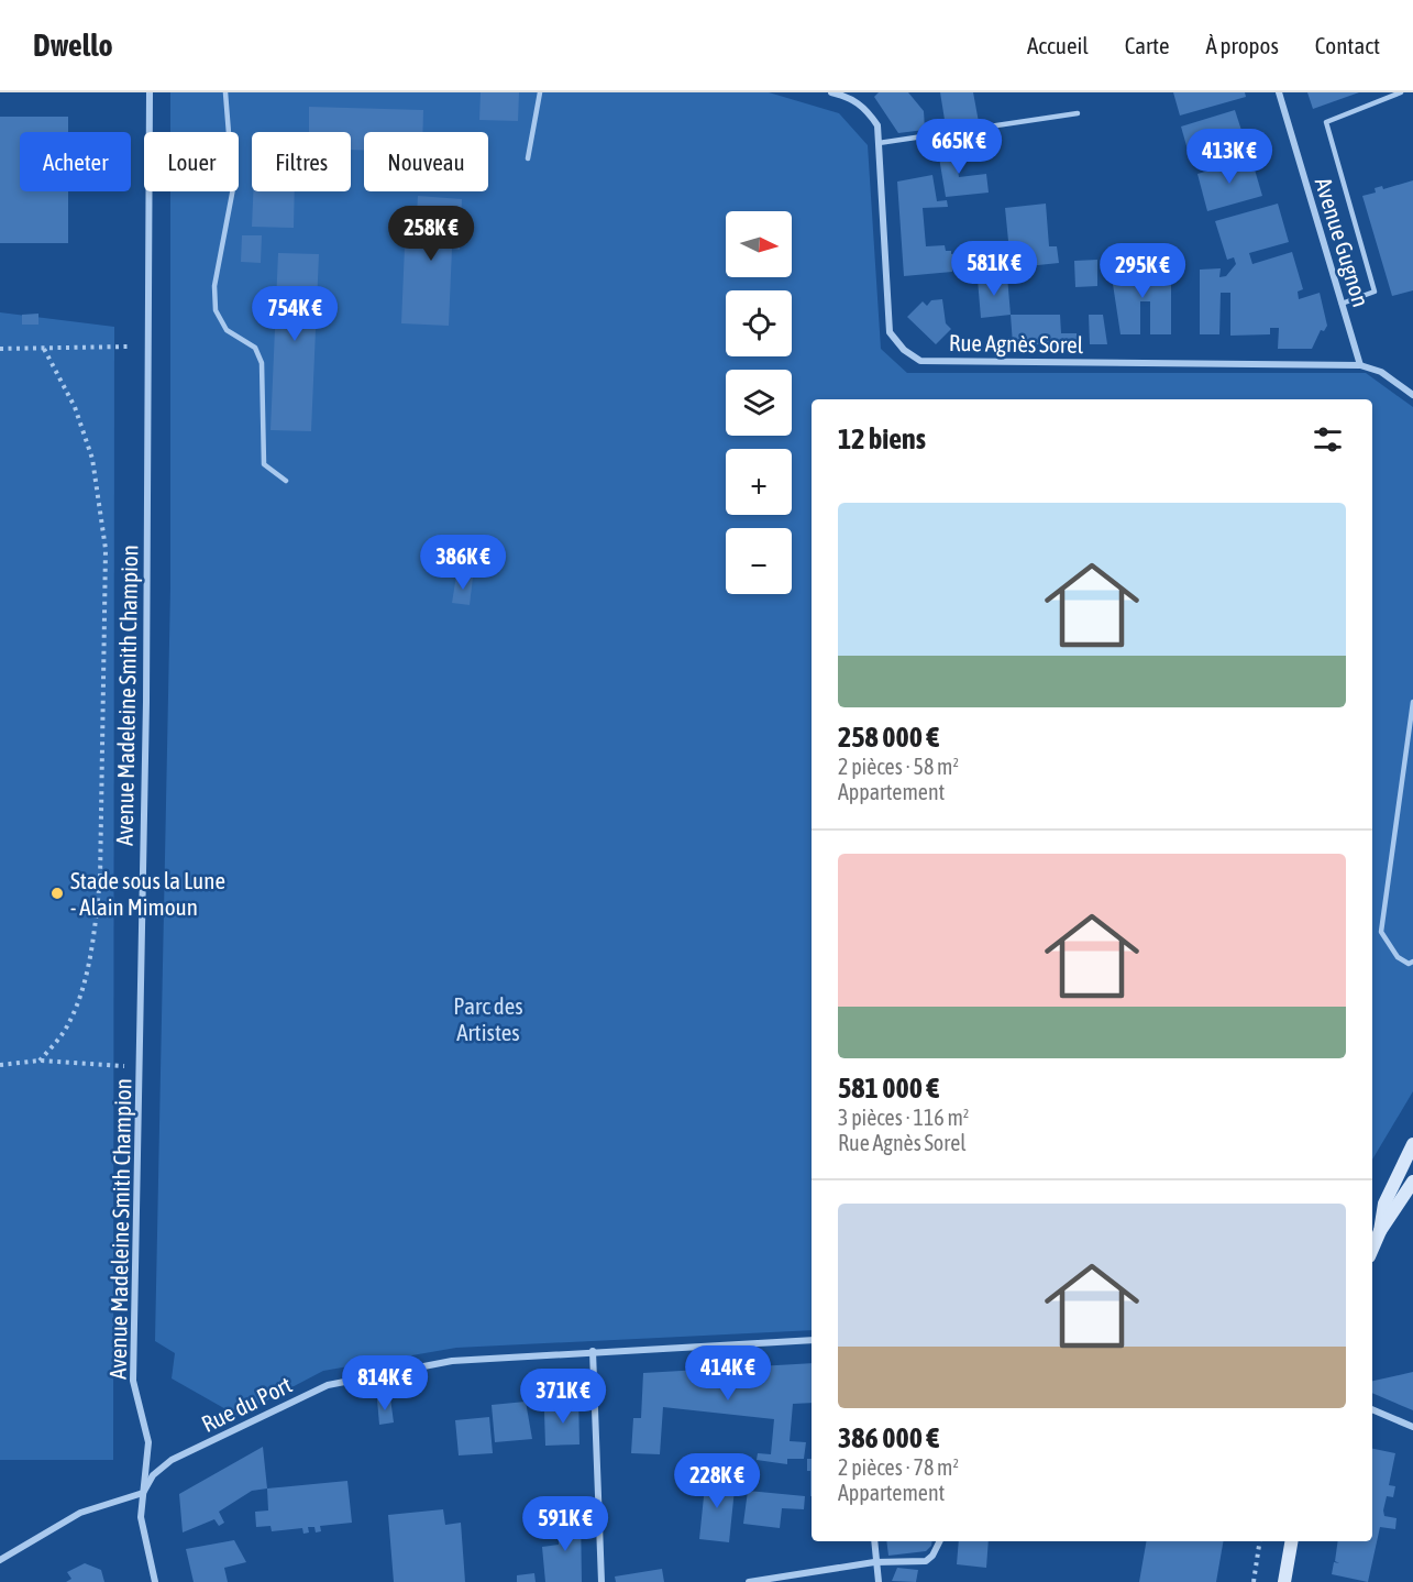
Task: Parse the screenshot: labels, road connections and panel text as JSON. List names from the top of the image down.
{
  "streets": {
    "street": [
      "Avenue Gugnon",
      "Rue Agnès Sorel",
      "Avenue Madeleine Smith Champion",
      "Rue du Port"
    ]
  },
  "crossings": [
    ["Avenue Gugnon", "Rue Agnès Sorel"],
    ["Avenue Madeleine Smith Champion", "Rue du Port"]
  ],
  "parks": ["Parc des Artistes"],
  "places": ["Stade sous la Lune - Alain Mimoun"],
  "north": "right",
  "page": {
    "header": "Dwello",
    "nav": [
      "Accueil",
      "Carte",
      "À propos",
      "Contact"
    ],
    "price": [
      "665K €",
      "413K €",
      "258K €",
      "581K €",
      "295K €",
      "754K €",
      "386K €",
      "414K €",
      "814K €",
      "371K €",
      "228K €",
      "591K €"
    ],
    "chip": [
      "Acheter",
      "Louer",
      "Filtres",
      "Nouveau"
    ],
    "map_buttons": ["+", "−"],
    "heading": "12 biens",
    "list": [
      {
        "name": "258 000 €",
        "note": "2 pièces · 58 m² · Appartement"
      },
      {
        "name": "581 000 €",
        "note": "3 pièces · 116 m² · Rue Agnès Sorel"
      },
      {
        "name": "386 000 €",
        "note": "2 pièces · 78 m² · Appartement"
      }
    ]
  }
}
